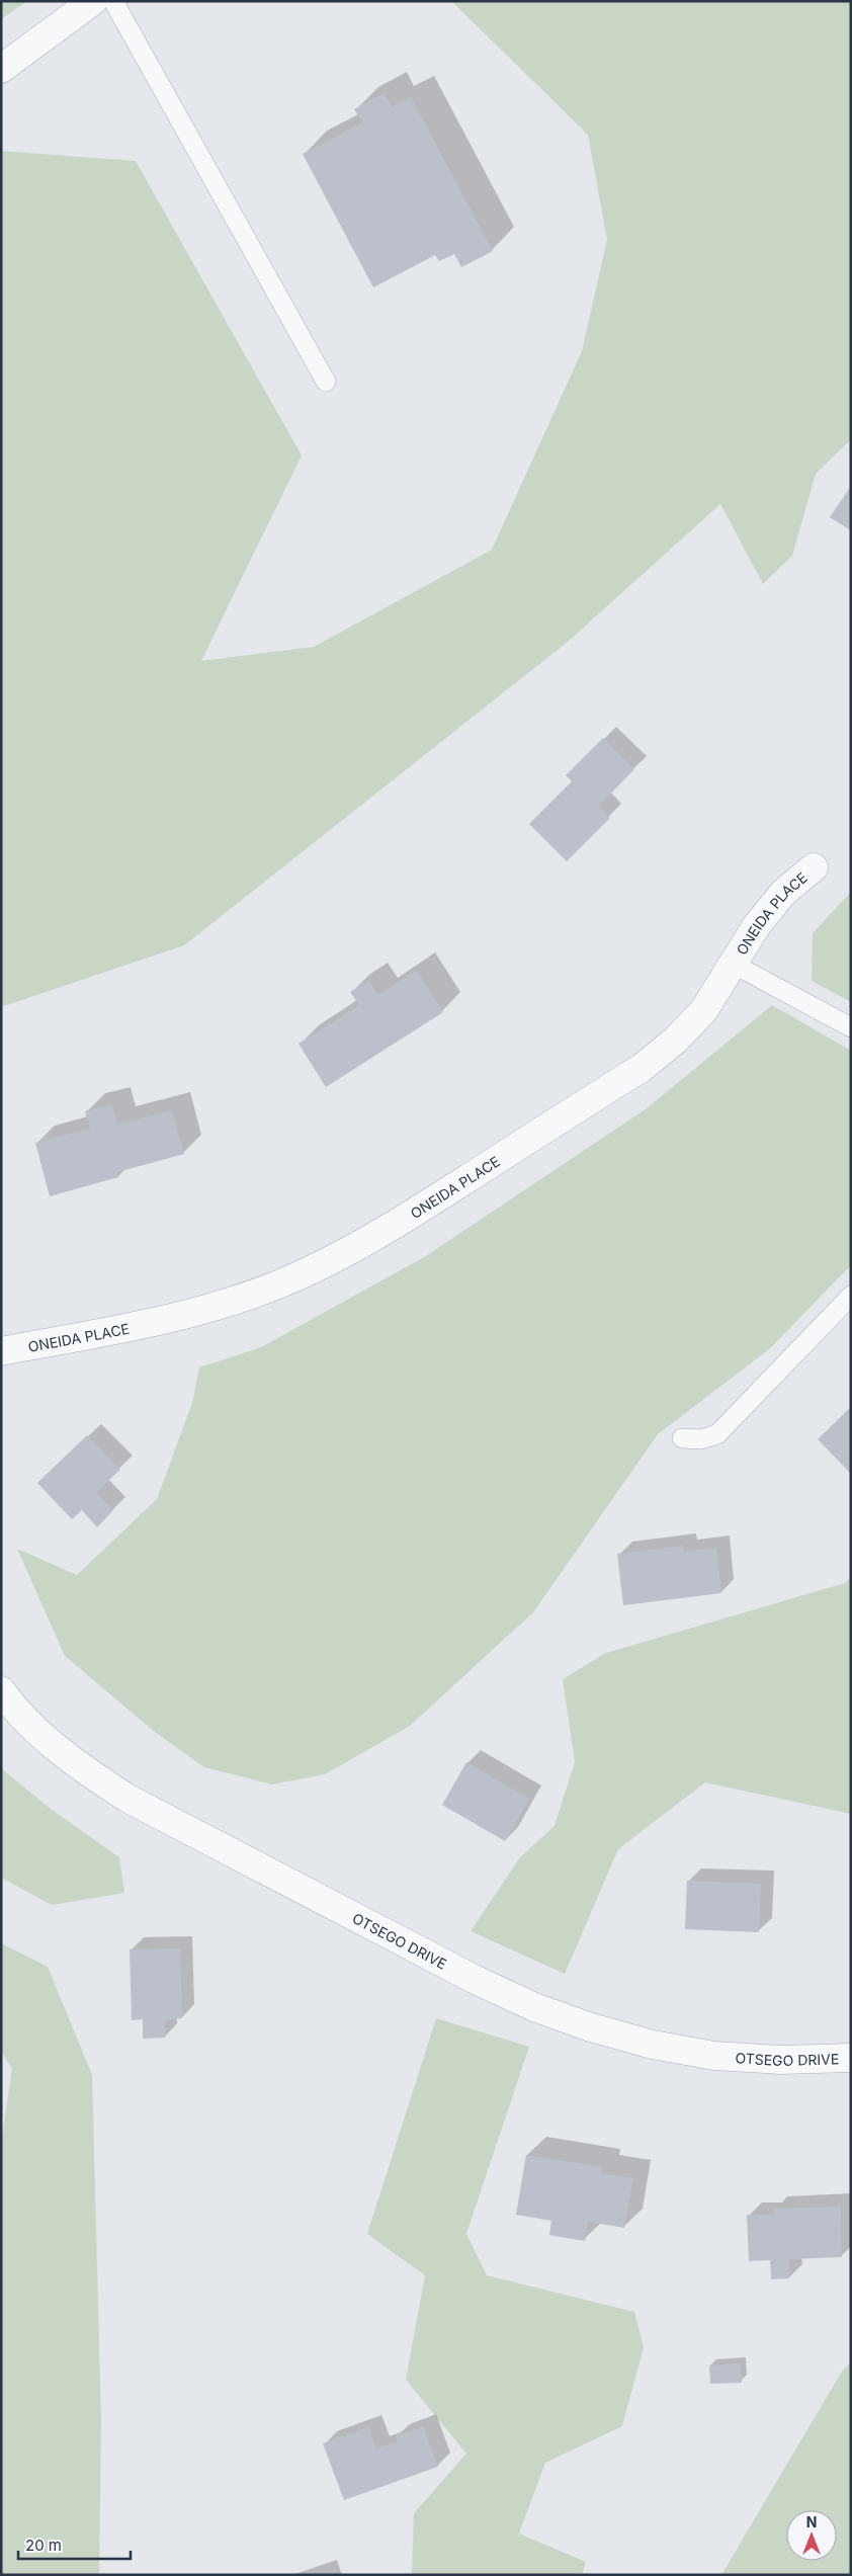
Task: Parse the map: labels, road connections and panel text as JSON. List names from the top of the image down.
{
  "streets": {
    "street": ["ONEIDA PLACE", "OTSEGO DRIVE"]
  },
  "scale_bar": "20 m",
  "north": "top"
}
